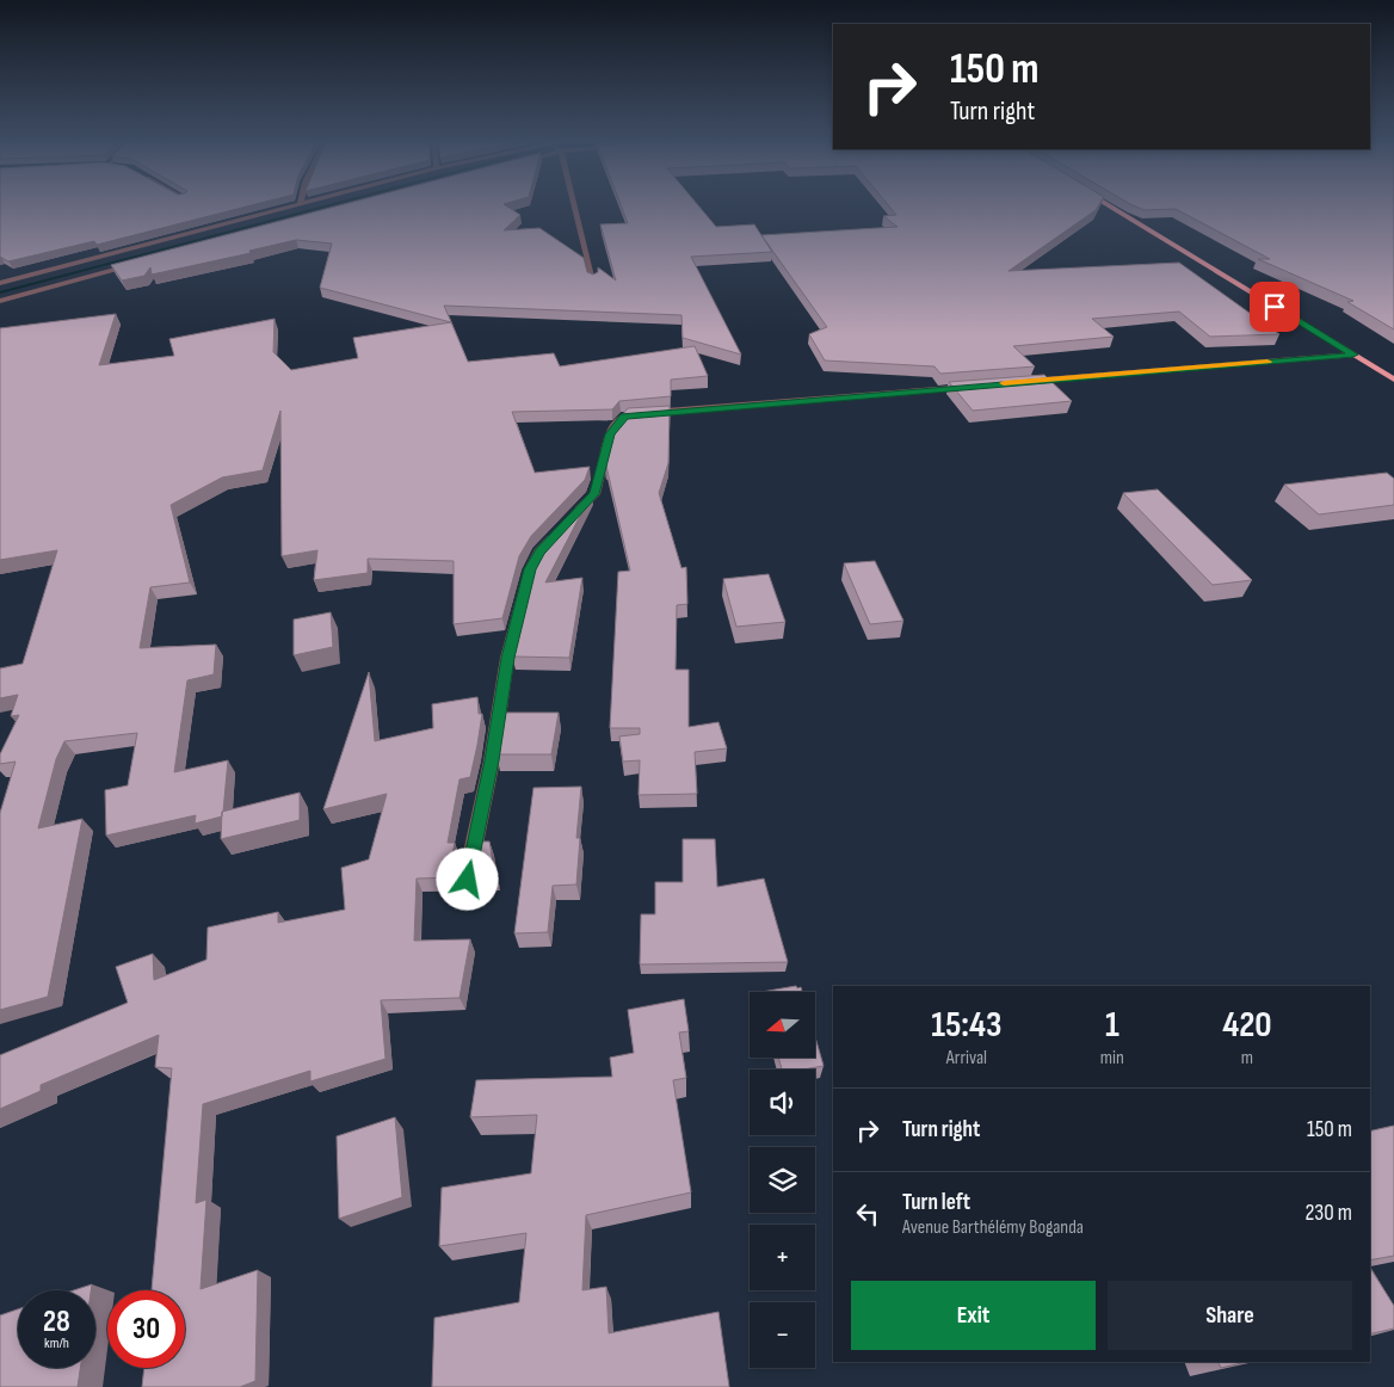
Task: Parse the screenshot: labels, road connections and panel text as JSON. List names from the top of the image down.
{
  "north": "left",
  "page": {
    "turn": ["150 m", "Turn right"],
    "eta": [
      "15:43",
      "Arrival",
      "1",
      "min",
      "420",
      "m"
    ],
    "map_buttons": ["+", "−"],
    "list": [
      {
        "name": "Turn right",
        "value": "150 m"
      },
      {
        "name": "Turn left",
        "note": "Avenue Barthélémy Boganda",
        "value": "230 m"
      }
    ],
    "buttons": ["Exit", "Share"],
    "speed": "28 km/h",
    "limit": "30"
  }
}
